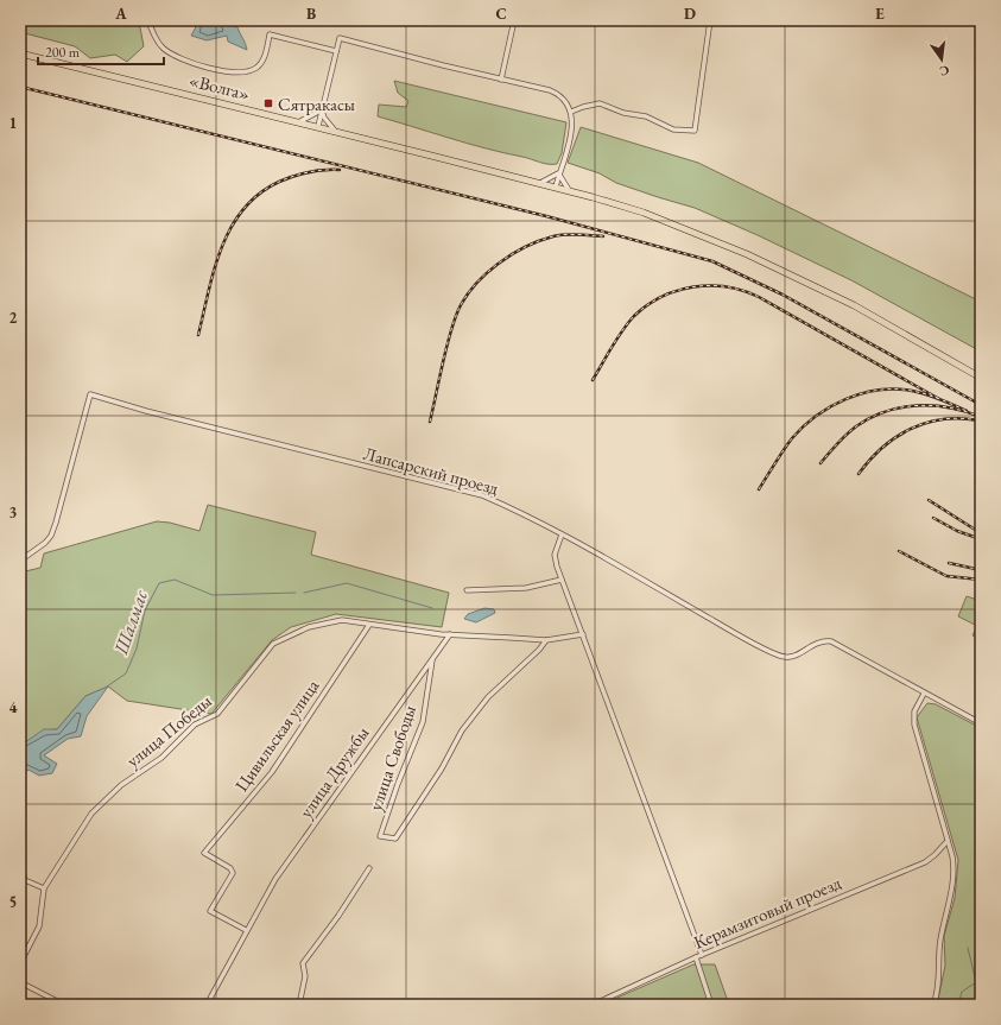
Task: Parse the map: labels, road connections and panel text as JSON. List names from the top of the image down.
{
  "streets": {
    "highway": ["«Волга»"],
    "street": [
      "Лапсарский проезд",
      "улица Победы",
      "Цивильская улица",
      "улица Свободы",
      "улица Дружбы",
      "Керамзитовый проезд"
    ]
  },
  "crossings": [
    ["улица Победы", "Цивильская улица"],
    ["улица Победы", "улица Свободы"],
    ["улица Победы", "улица Дружбы"],
    ["Цивильская улица", "улица Дружбы"],
    ["улица Свободы", "улица Дружбы"]
  ],
  "water": ["Шалмас"],
  "places": {
    "transit": ["Сятракасы"]
  },
  "scale_bar": "200 m",
  "north": "bottom",
  "grid": {
    "columns": [
      "A",
      "B",
      "C",
      "D",
      "E"
    ],
    "rows": [
      "1",
      "2",
      "3",
      "4",
      "5"
    ]
  }
}
